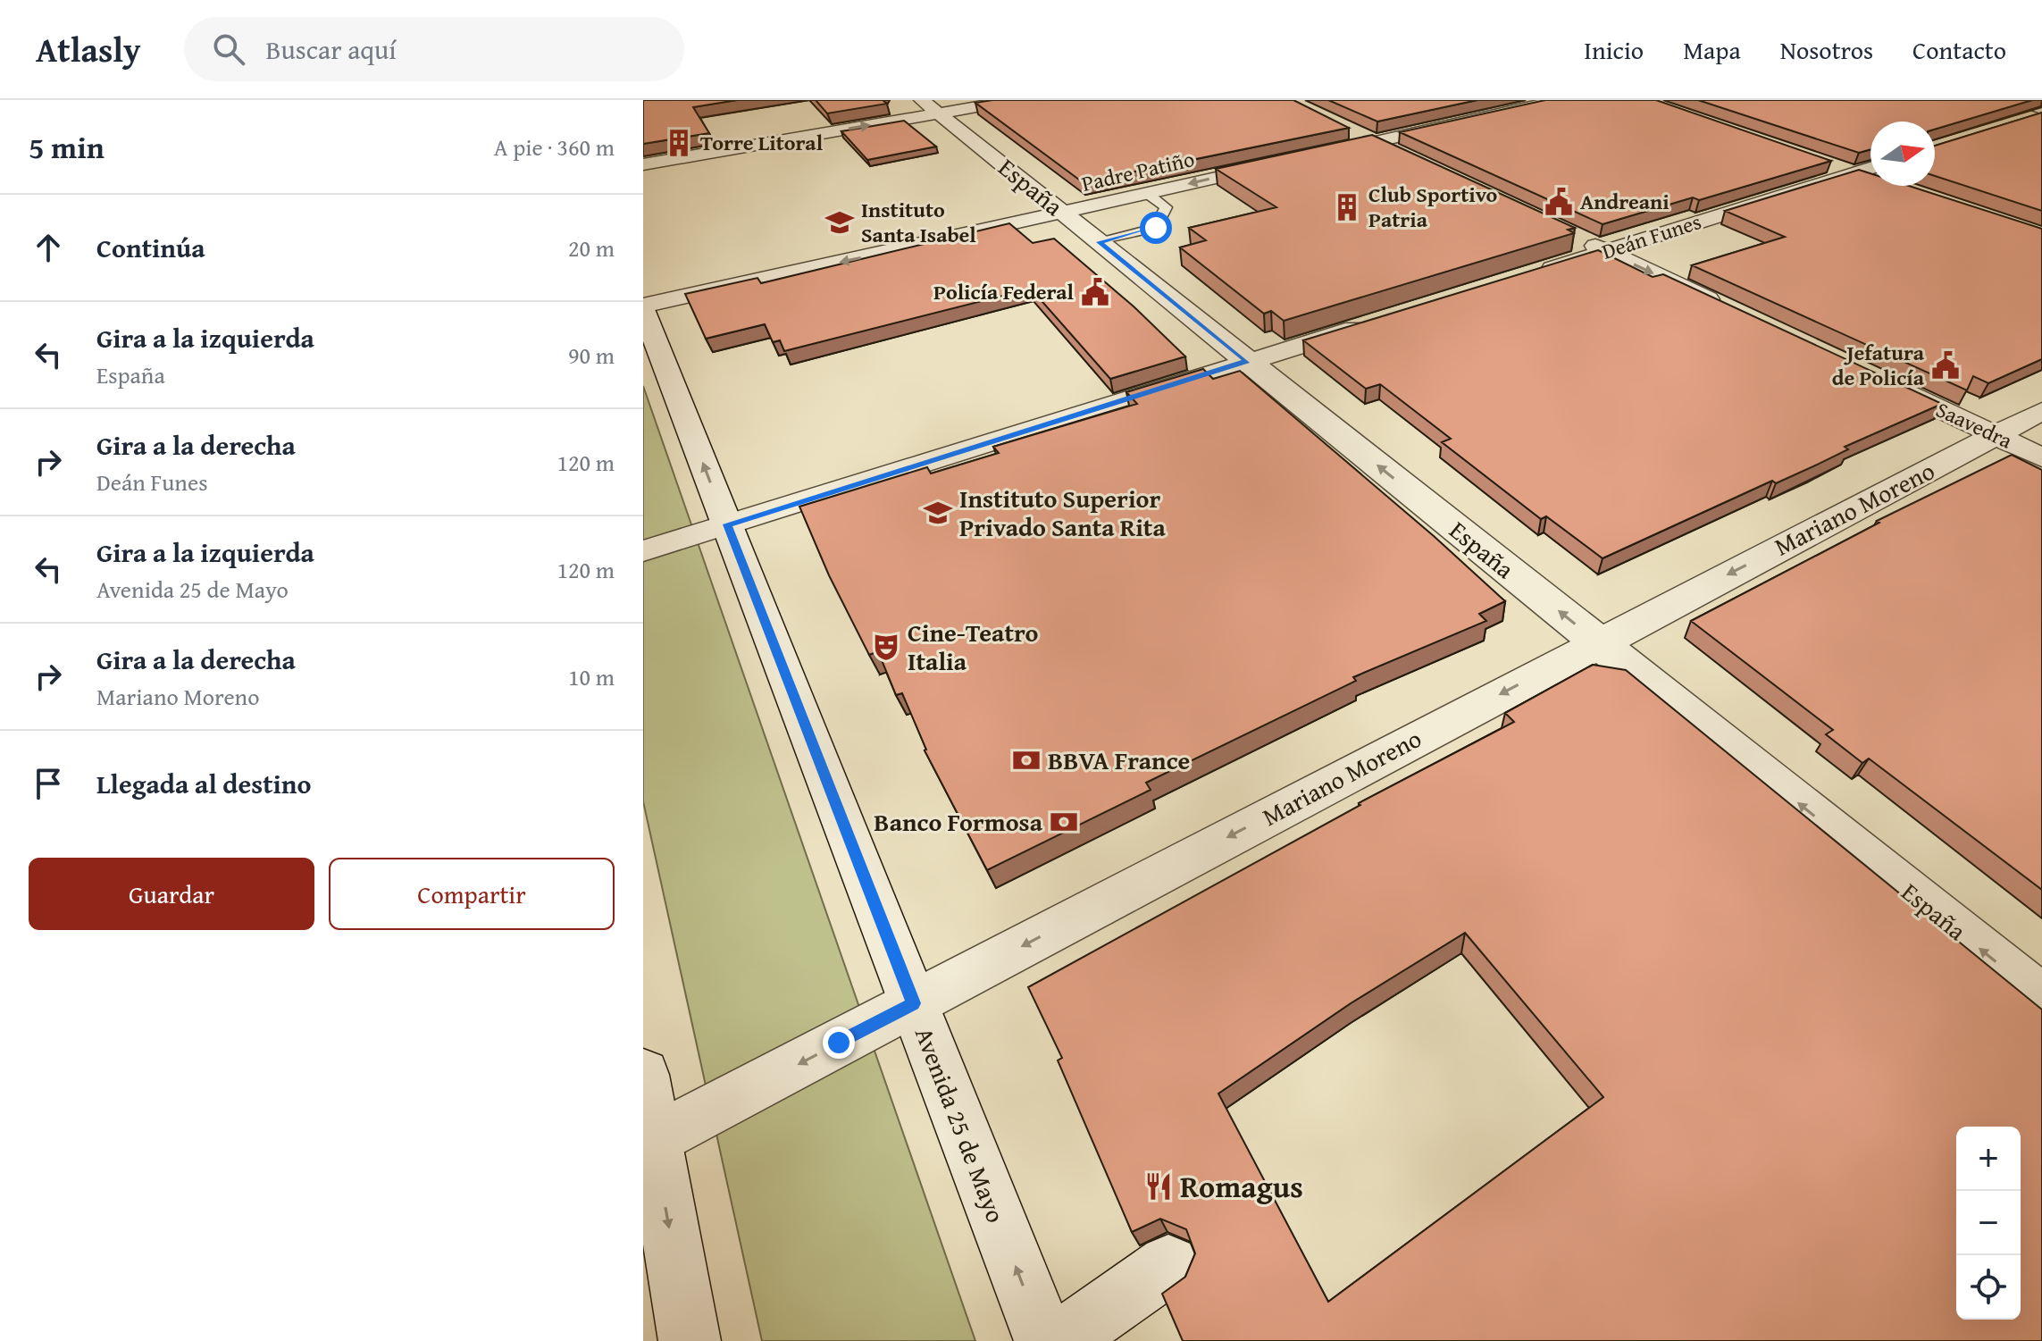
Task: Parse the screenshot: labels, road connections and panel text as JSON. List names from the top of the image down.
{
  "streets": {
    "street": [
      "Padre Patiño",
      "España",
      "Deán Funes",
      "Saavedra",
      "Mariano Moreno",
      "Avenida 25 de Mayo"
    ]
  },
  "crossings": [
    ["Padre Patiño", "España"],
    ["Padre Patiño", "Avenida 25 de Mayo"],
    ["España", "Mariano Moreno"],
    ["Saavedra", "Mariano Moreno"],
    ["Mariano Moreno", "Avenida 25 de Mayo"]
  ],
  "one_way": ["España", "Mariano Moreno"],
  "places": {
    "building": ["Torre Litoral", "Club Sportivo Patria"],
    "public building": ["Andreani", "Policía Federal", "Jefatura de Policía"],
    "school or university": ["Instituto Santa Isabel", "Instituto Superior Privado Santa Rita"],
    "theatre": ["Cine-Teatro Italia"],
    "bank": ["BBVA France", "Banco Formosa"],
    "restaurant": ["Romagus"]
  },
  "north": "right",
  "page": {
    "header": "Atlasly",
    "search": "Buscar aquí",
    "nav": [
      "Inicio",
      "Mapa",
      "Nosotros",
      "Contacto"
    ],
    "heading": ["5 min", "A pie · 360 m"],
    "list": [
      ["Continúa", "20 m"],
      ["Gira a la izquierda", "España", "90 m"],
      ["Gira a la derecha", "Deán Funes", "120 m"],
      ["Gira a la izquierda", "Avenida 25 de Mayo", "120 m"],
      ["Gira a la derecha", "Mariano Moreno", "10 m"],
      "Llegada al destino"
    ],
    "buttons": ["Guardar", "Compartir"],
    "map_buttons": ["+", "−"]
  }
}
